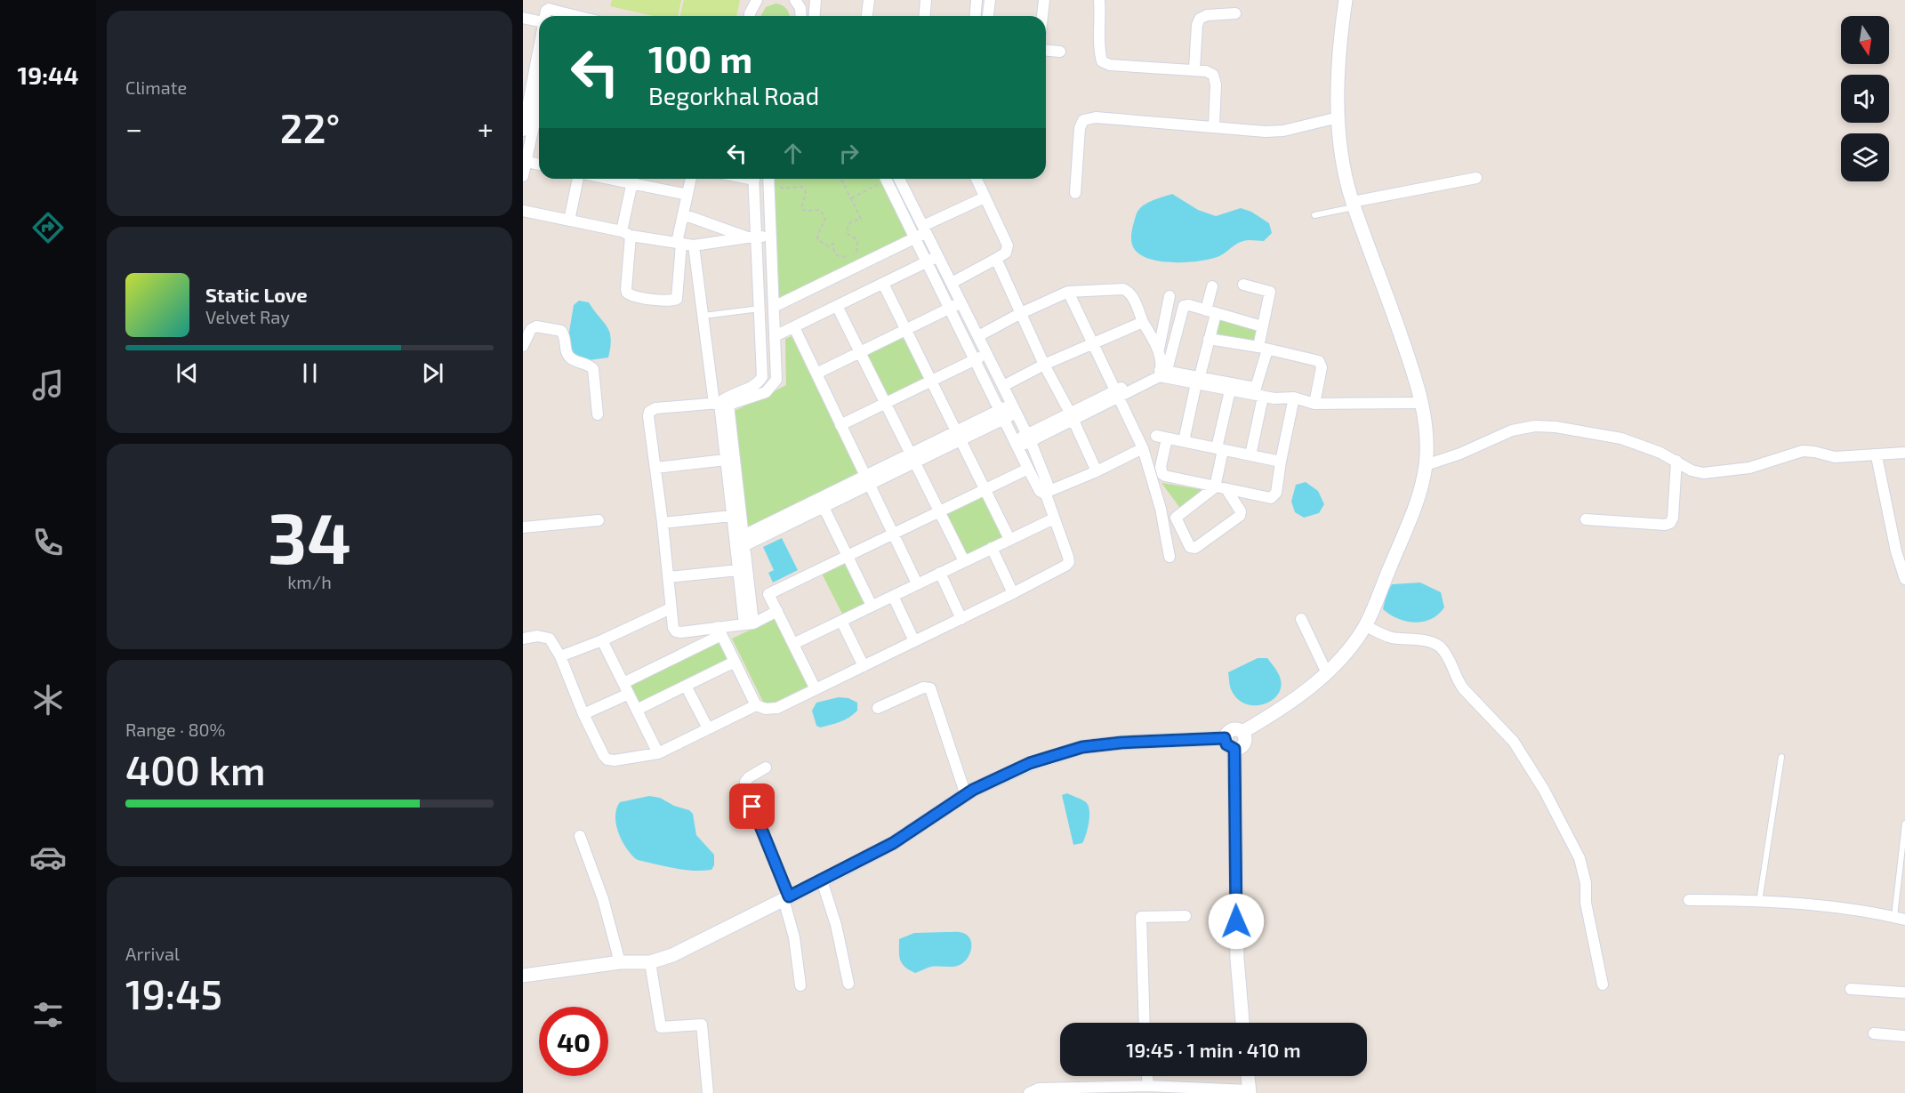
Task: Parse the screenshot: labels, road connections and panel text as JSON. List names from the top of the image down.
{
  "north": "bottom",
  "page": {
    "tabs": "19:44",
    "tile": [
      "Climate",
      ["34", "km/h"],
      ["Range · 80%", "400 km"],
      ["Arrival", "19:45"]
    ],
    "turn": ["100 m", "Begorkhal Road"],
    "heat": ["−", "22°", "+"],
    "song": ["Static Love", "Velvet Ray"],
    "limit": "40",
    "trip": "19:45 · 1 min · 410 m"
  }
}
